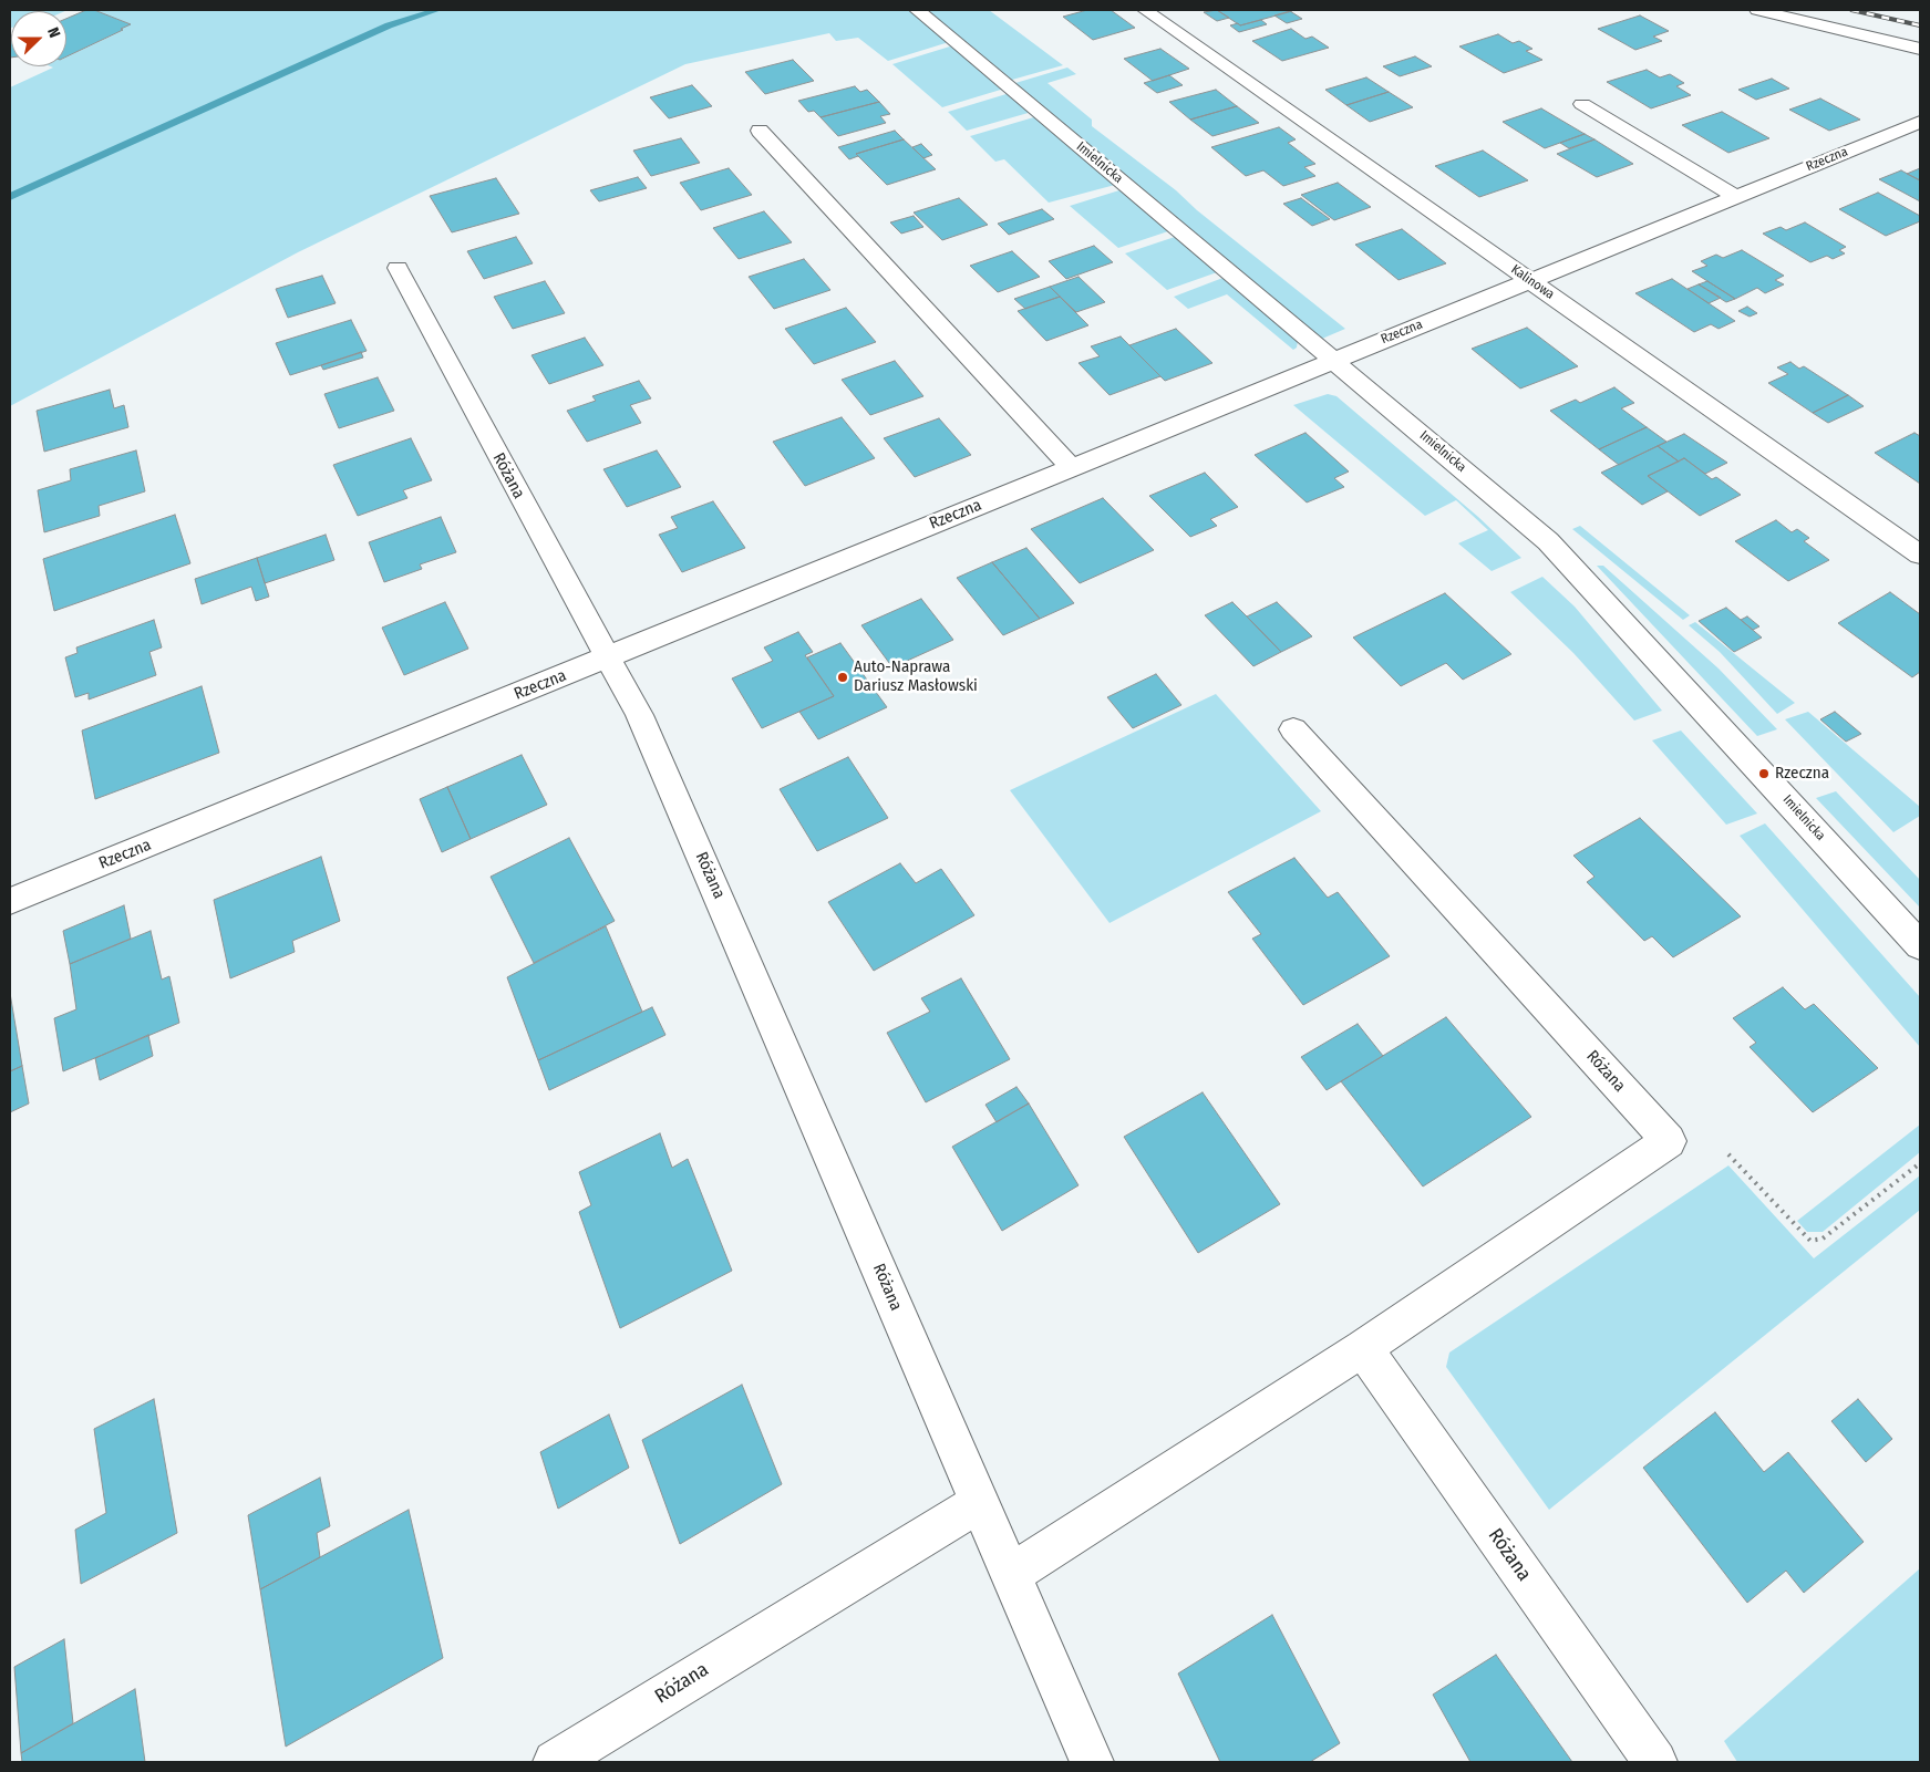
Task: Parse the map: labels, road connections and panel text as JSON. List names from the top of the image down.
{
  "streets": {
    "street": [
      "Rzeczna",
      "Imielnicka",
      "Kalinowa",
      "Różana"
    ]
  },
  "crossings": [
    ["Rzeczna", "Imielnicka"],
    ["Rzeczna", "Kalinowa"],
    ["Rzeczna", "Różana"]
  ],
  "places": ["Auto-Naprawa Dariusz Masłowski", "Rzeczna"],
  "north": "right"
}
